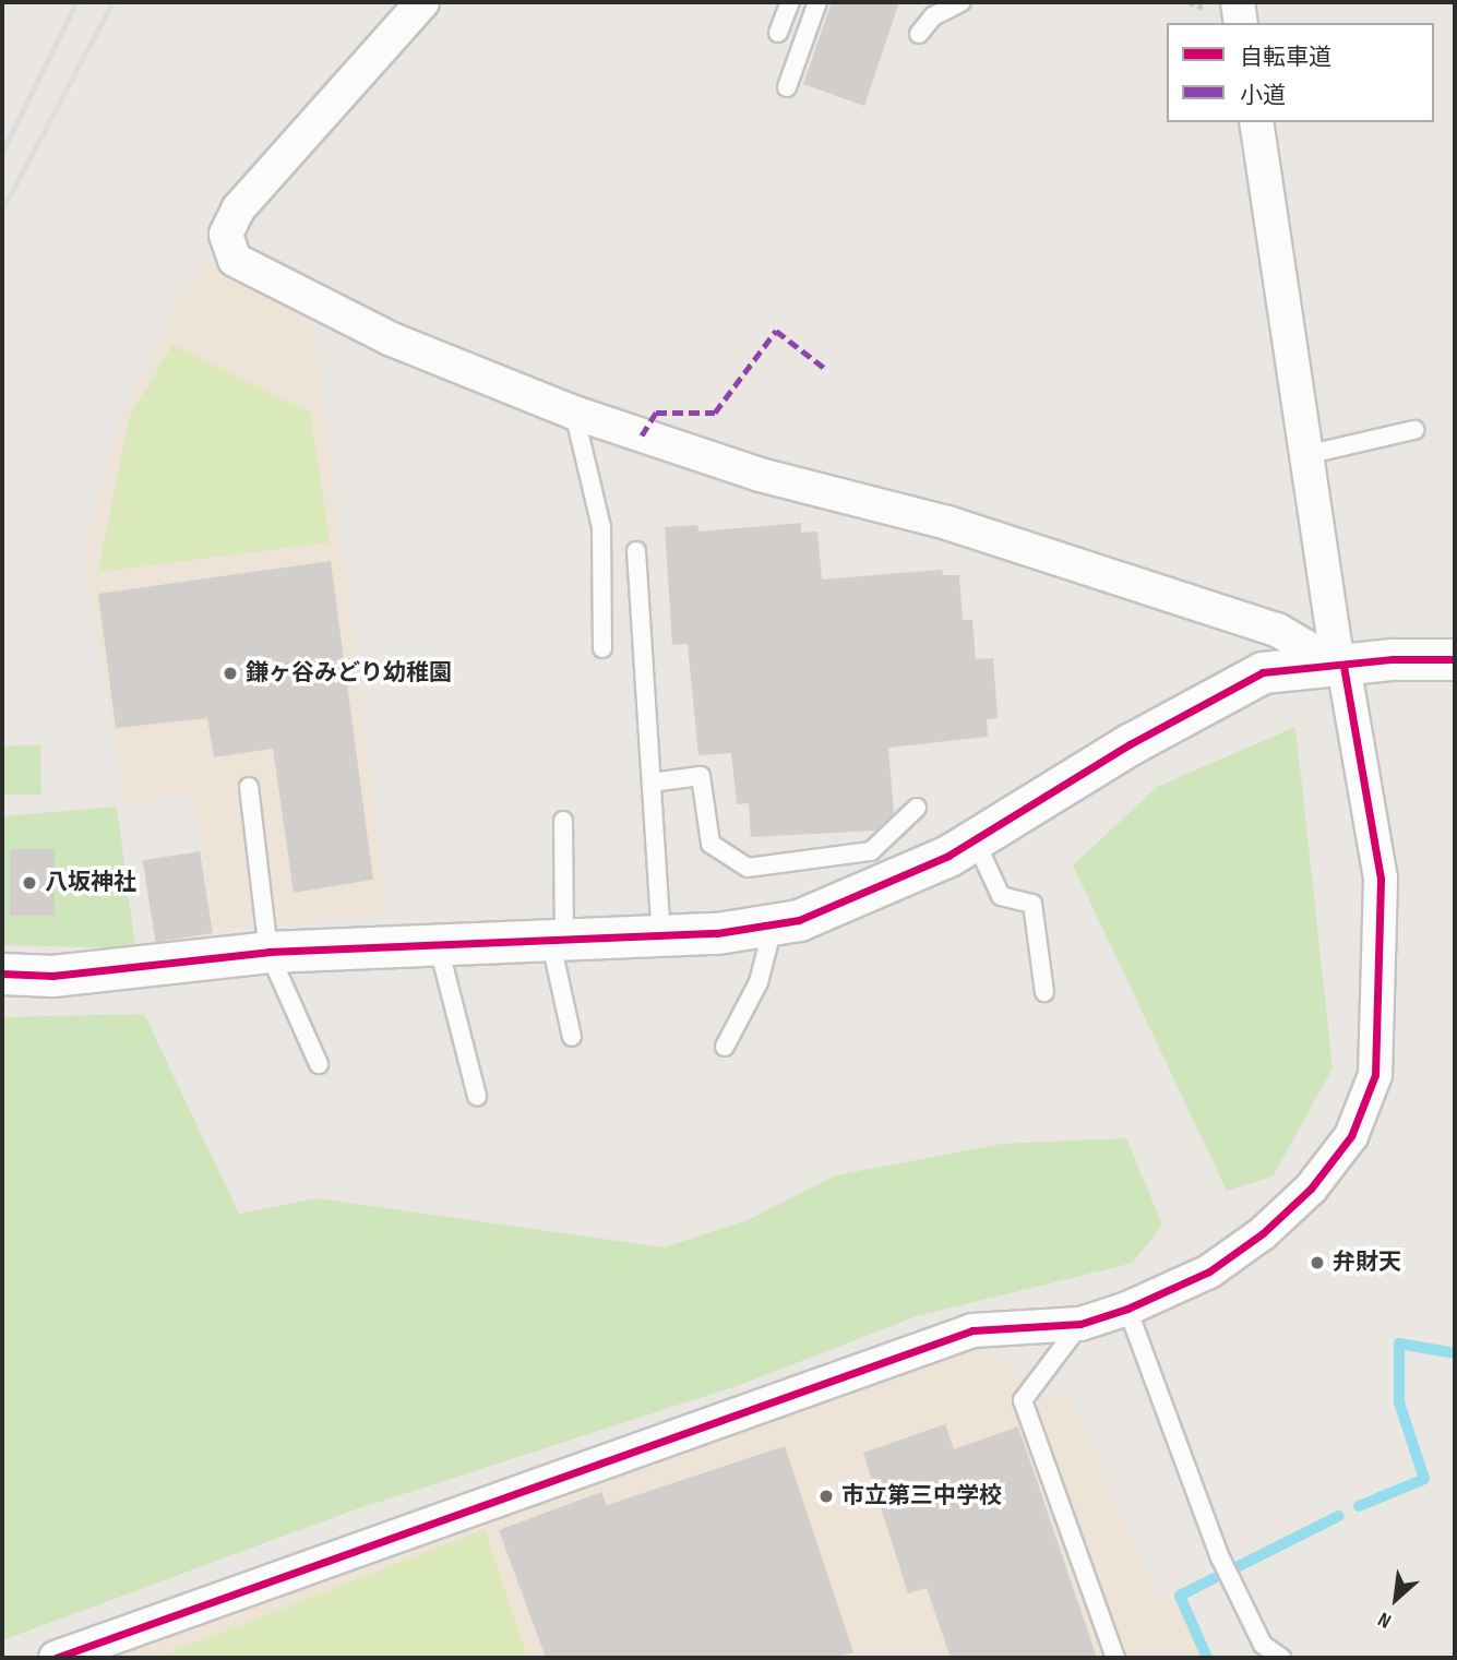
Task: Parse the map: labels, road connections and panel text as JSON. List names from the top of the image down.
{
  "places": [
    "鎌ヶ谷みどり幼稚園",
    "八坂神社",
    "弁財天",
    "市立第三中学校"
  ],
  "legend": ["自転車道", "小道"],
  "north": "bottom left"
}
